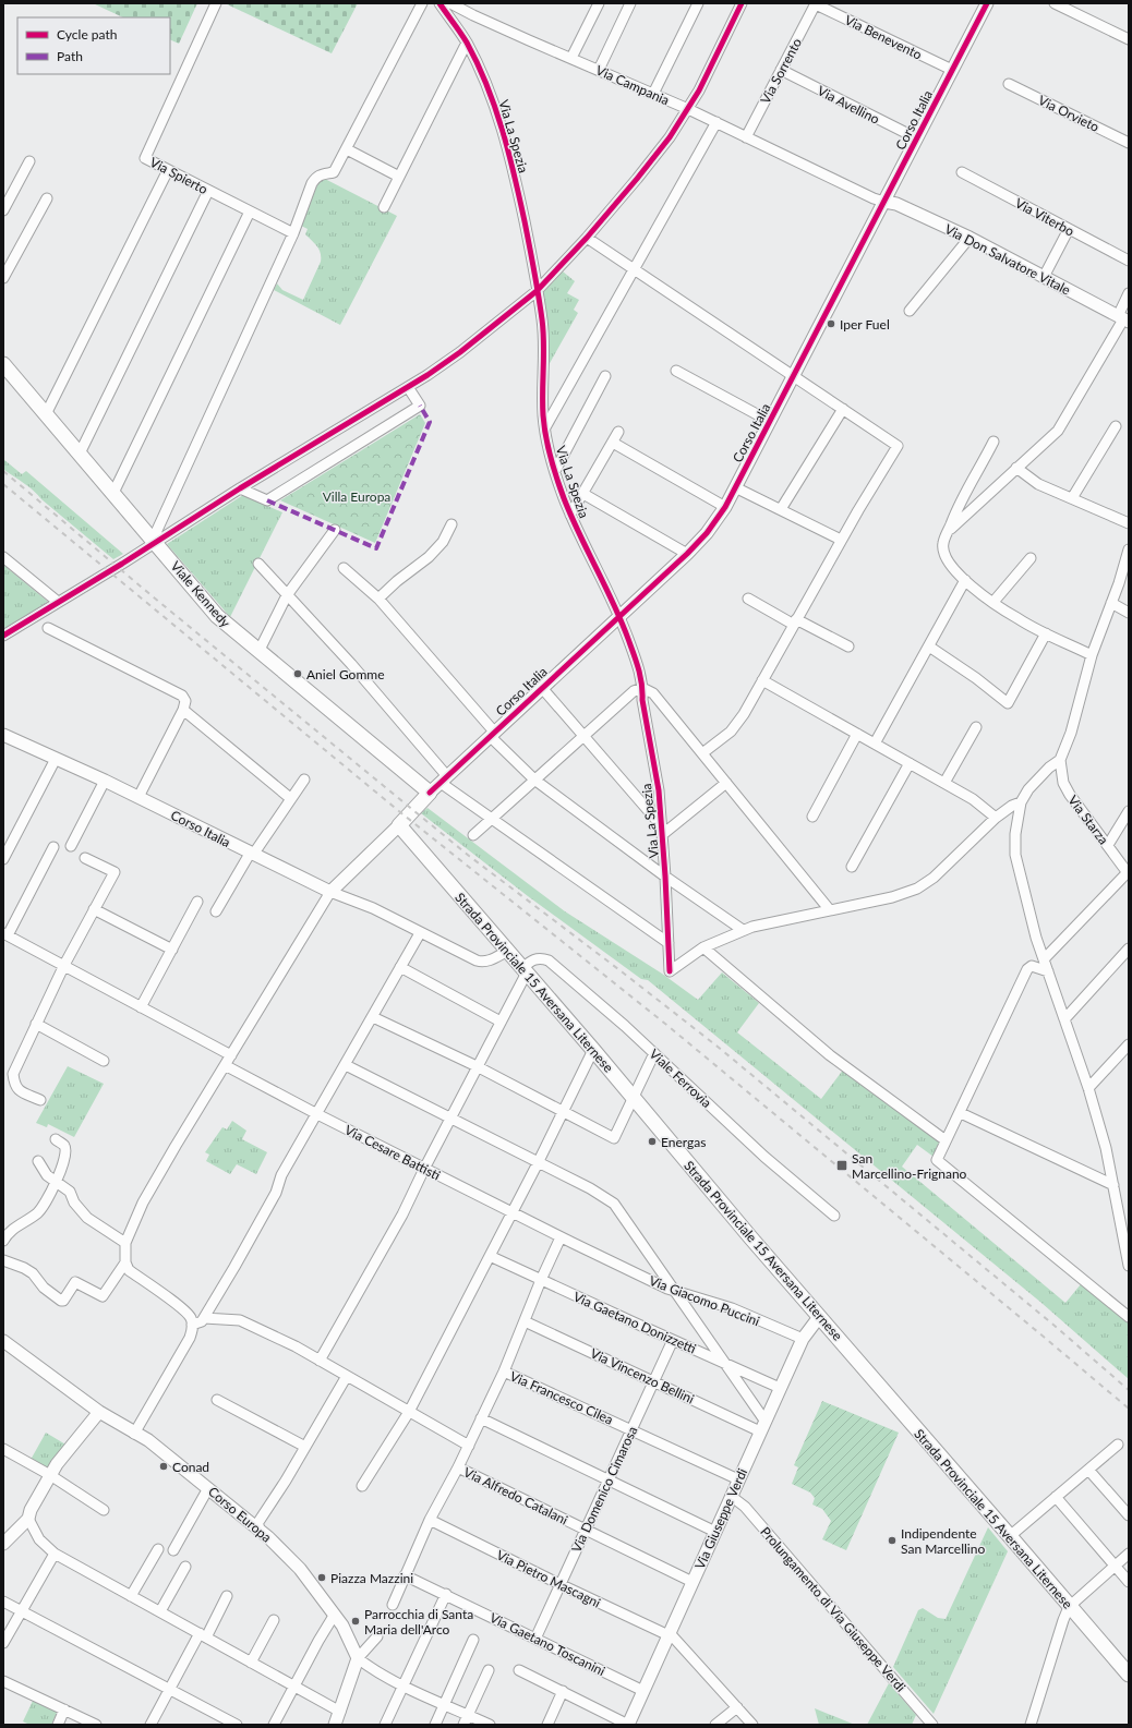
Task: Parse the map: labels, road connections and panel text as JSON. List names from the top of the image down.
{
  "streets": {
    "main road": ["Corso Italia", "Viale Kennedy", "Strada Provinciale 15 Aversana Liternese"],
    "street": [
      "Via Benevento",
      "Via Sorrento",
      "Via Campania",
      "Via Avellino",
      "Via Orvieto",
      "Via La Spezia",
      "Via Spierto",
      "Via Viterbo",
      "Via Don Salvatore Vitale",
      "Via Starza",
      "Viale Ferrovia",
      "Via Cesare Battisti",
      "Via Giacomo Puccini",
      "Via Gaetano Donizzetti",
      "Via Vincenzo Bellini",
      "Via Francesco Cilea",
      "Via Domenico Cimarosa",
      "Via Alfredo Catalani",
      "Corso Europa",
      "Via Giuseppe Verdi",
      "Via Pietro Mascagni",
      "Prolungamento di Via Giuseppe Verdi",
      "Via Gaetano Toscanini"
    ]
  },
  "crossings": [
    ["Via Benevento", "Via Sorrento"],
    ["Via Benevento", "Corso Italia"],
    ["Via Sorrento", "Via Campania"],
    ["Via Sorrento", "Via Avellino"],
    ["Via Campania", "Corso Italia"],
    ["Via Campania", "Via Don Salvatore Vitale"],
    ["Via Avellino", "Corso Italia"],
    ["Corso Italia", "Via La Spezia"],
    ["Corso Italia", "Via Don Salvatore Vitale"],
    ["Corso Italia", "Viale Kennedy"],
    ["Corso Italia", "Strada Provinciale 15 Aversana Liternese"],
    ["Strada Provinciale 15 Aversana Liternese", "Viale Ferrovia"],
    ["Strada Provinciale 15 Aversana Liternese", "Via Giuseppe Verdi"],
    ["Via Cesare Battisti", "Via Giacomo Puccini"],
    ["Via Giacomo Puccini", "Via Giuseppe Verdi"],
    ["Via Gaetano Donizzetti", "Via Domenico Cimarosa"],
    ["Via Gaetano Donizzetti", "Via Giuseppe Verdi"],
    ["Via Vincenzo Bellini", "Via Domenico Cimarosa"],
    ["Via Vincenzo Bellini", "Via Giuseppe Verdi"],
    ["Via Francesco Cilea", "Via Domenico Cimarosa"],
    ["Via Francesco Cilea", "Via Giuseppe Verdi"],
    ["Via Domenico Cimarosa", "Via Alfredo Catalani"],
    ["Via Domenico Cimarosa", "Via Pietro Mascagni"],
    ["Via Domenico Cimarosa", "Via Gaetano Toscanini"],
    ["Via Alfredo Catalani", "Via Giuseppe Verdi"],
    ["Via Giuseppe Verdi", "Via Pietro Mascagni"],
    ["Via Giuseppe Verdi", "Prolungamento di Via Giuseppe Verdi"],
    ["Via Giuseppe Verdi", "Via Gaetano Toscanini"]
  ],
  "parks": ["Villa Europa"],
  "places": {
    "other": [
      "Iper Fuel",
      "Aniel Gomme",
      "Energas",
      "Conad",
      "Indipendente San Marcellino",
      "Piazza Mazzini",
      "Parrocchia di Santa Maria dell'Arco"
    ],
    "transit": ["San Marcellino-Frignano"]
  },
  "legend": ["Cycle path", "Path"]
}
